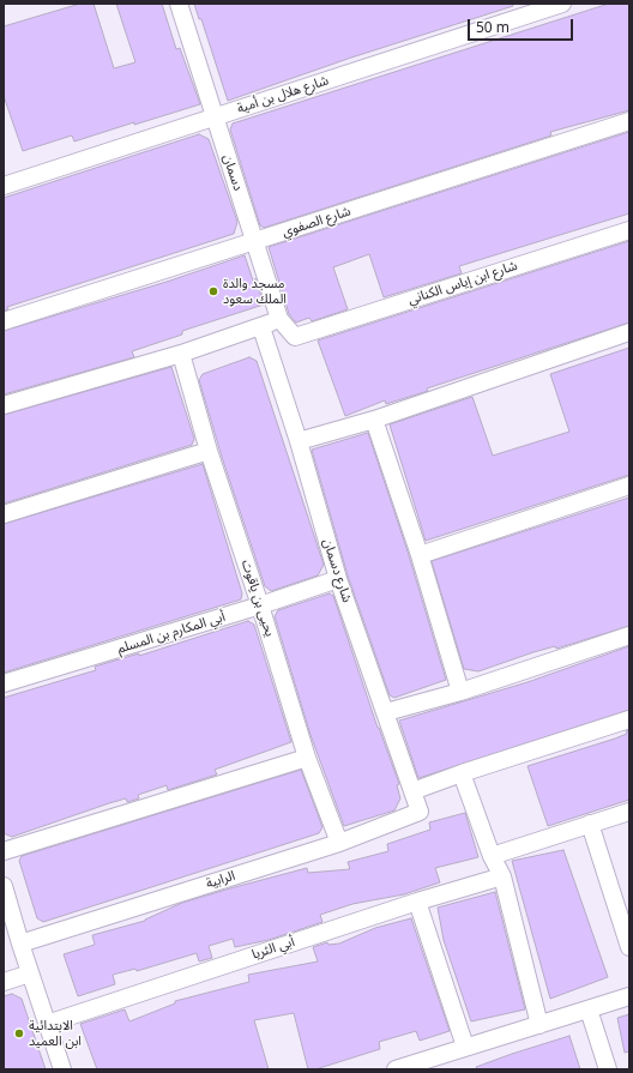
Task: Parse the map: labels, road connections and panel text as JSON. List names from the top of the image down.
{
  "streets": {
    "street": [
      "شارع هلال بن أمية",
      "دسمان",
      "شارع الصفوي",
      "شارع ابن إياس الكناني",
      "شارع دسمان",
      "يحيى بن ياقوت",
      "أبي المكارم بن المسلم",
      "الرابية",
      "أبي الثريا"
    ]
  },
  "crossings": [
    ["شارع هلال بن أمية", "دسمان"],
    ["دسمان", "شارع الصفوي"],
    ["دسمان", "شارع ابن إياس الكناني"],
    ["شارع دسمان", "أبي المكارم بن المسلم"],
    ["شارع دسمان", "الرابية"],
    ["يحيى بن ياقوت", "أبي المكارم بن المسلم"],
    ["يحيى بن ياقوت", "الرابية"]
  ],
  "places": ["مسجد والدة الملك سعود", "الابتدائية ابن العميد"],
  "scale_bar": "50 m"
}
